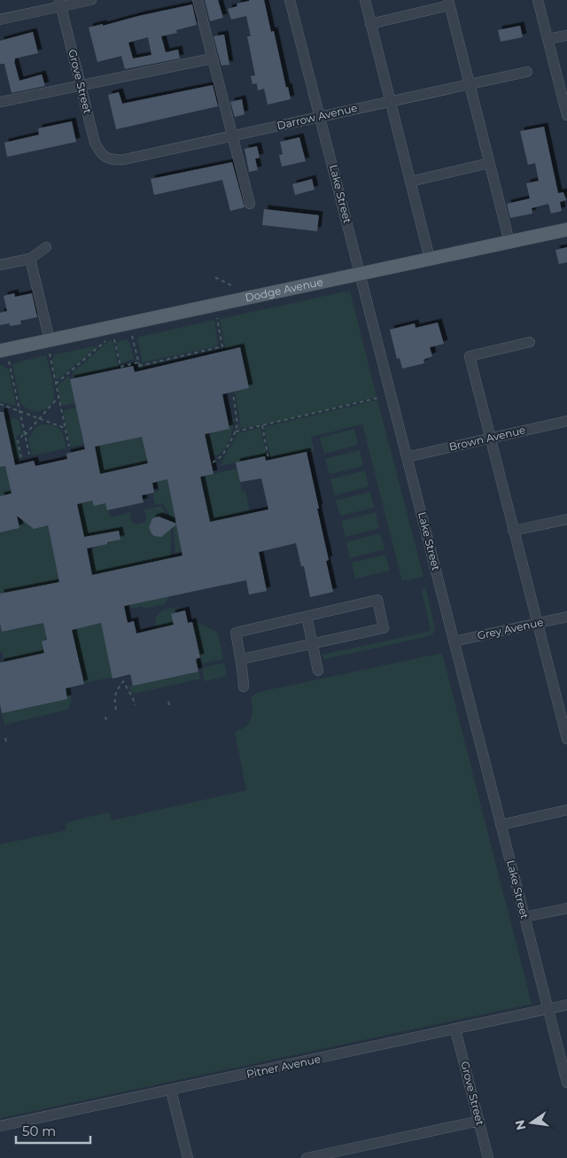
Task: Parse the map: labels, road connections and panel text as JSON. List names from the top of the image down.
{
  "streets": {
    "main road": ["Dodge Avenue"],
    "street": [
      "Grove Street",
      "Darrow Avenue",
      "Lake Street",
      "Brown Avenue",
      "Grey Avenue",
      "Pitner Avenue"
    ]
  },
  "crossings": [
    ["Grove Street", "Darrow Avenue"],
    ["Grove Street", "Pitner Avenue"],
    ["Darrow Avenue", "Lake Street"],
    ["Lake Street", "Dodge Avenue"],
    ["Lake Street", "Brown Avenue"],
    ["Lake Street", "Grey Avenue"],
    ["Lake Street", "Pitner Avenue"]
  ],
  "scale_bar": "50 m",
  "north": "left"
}
